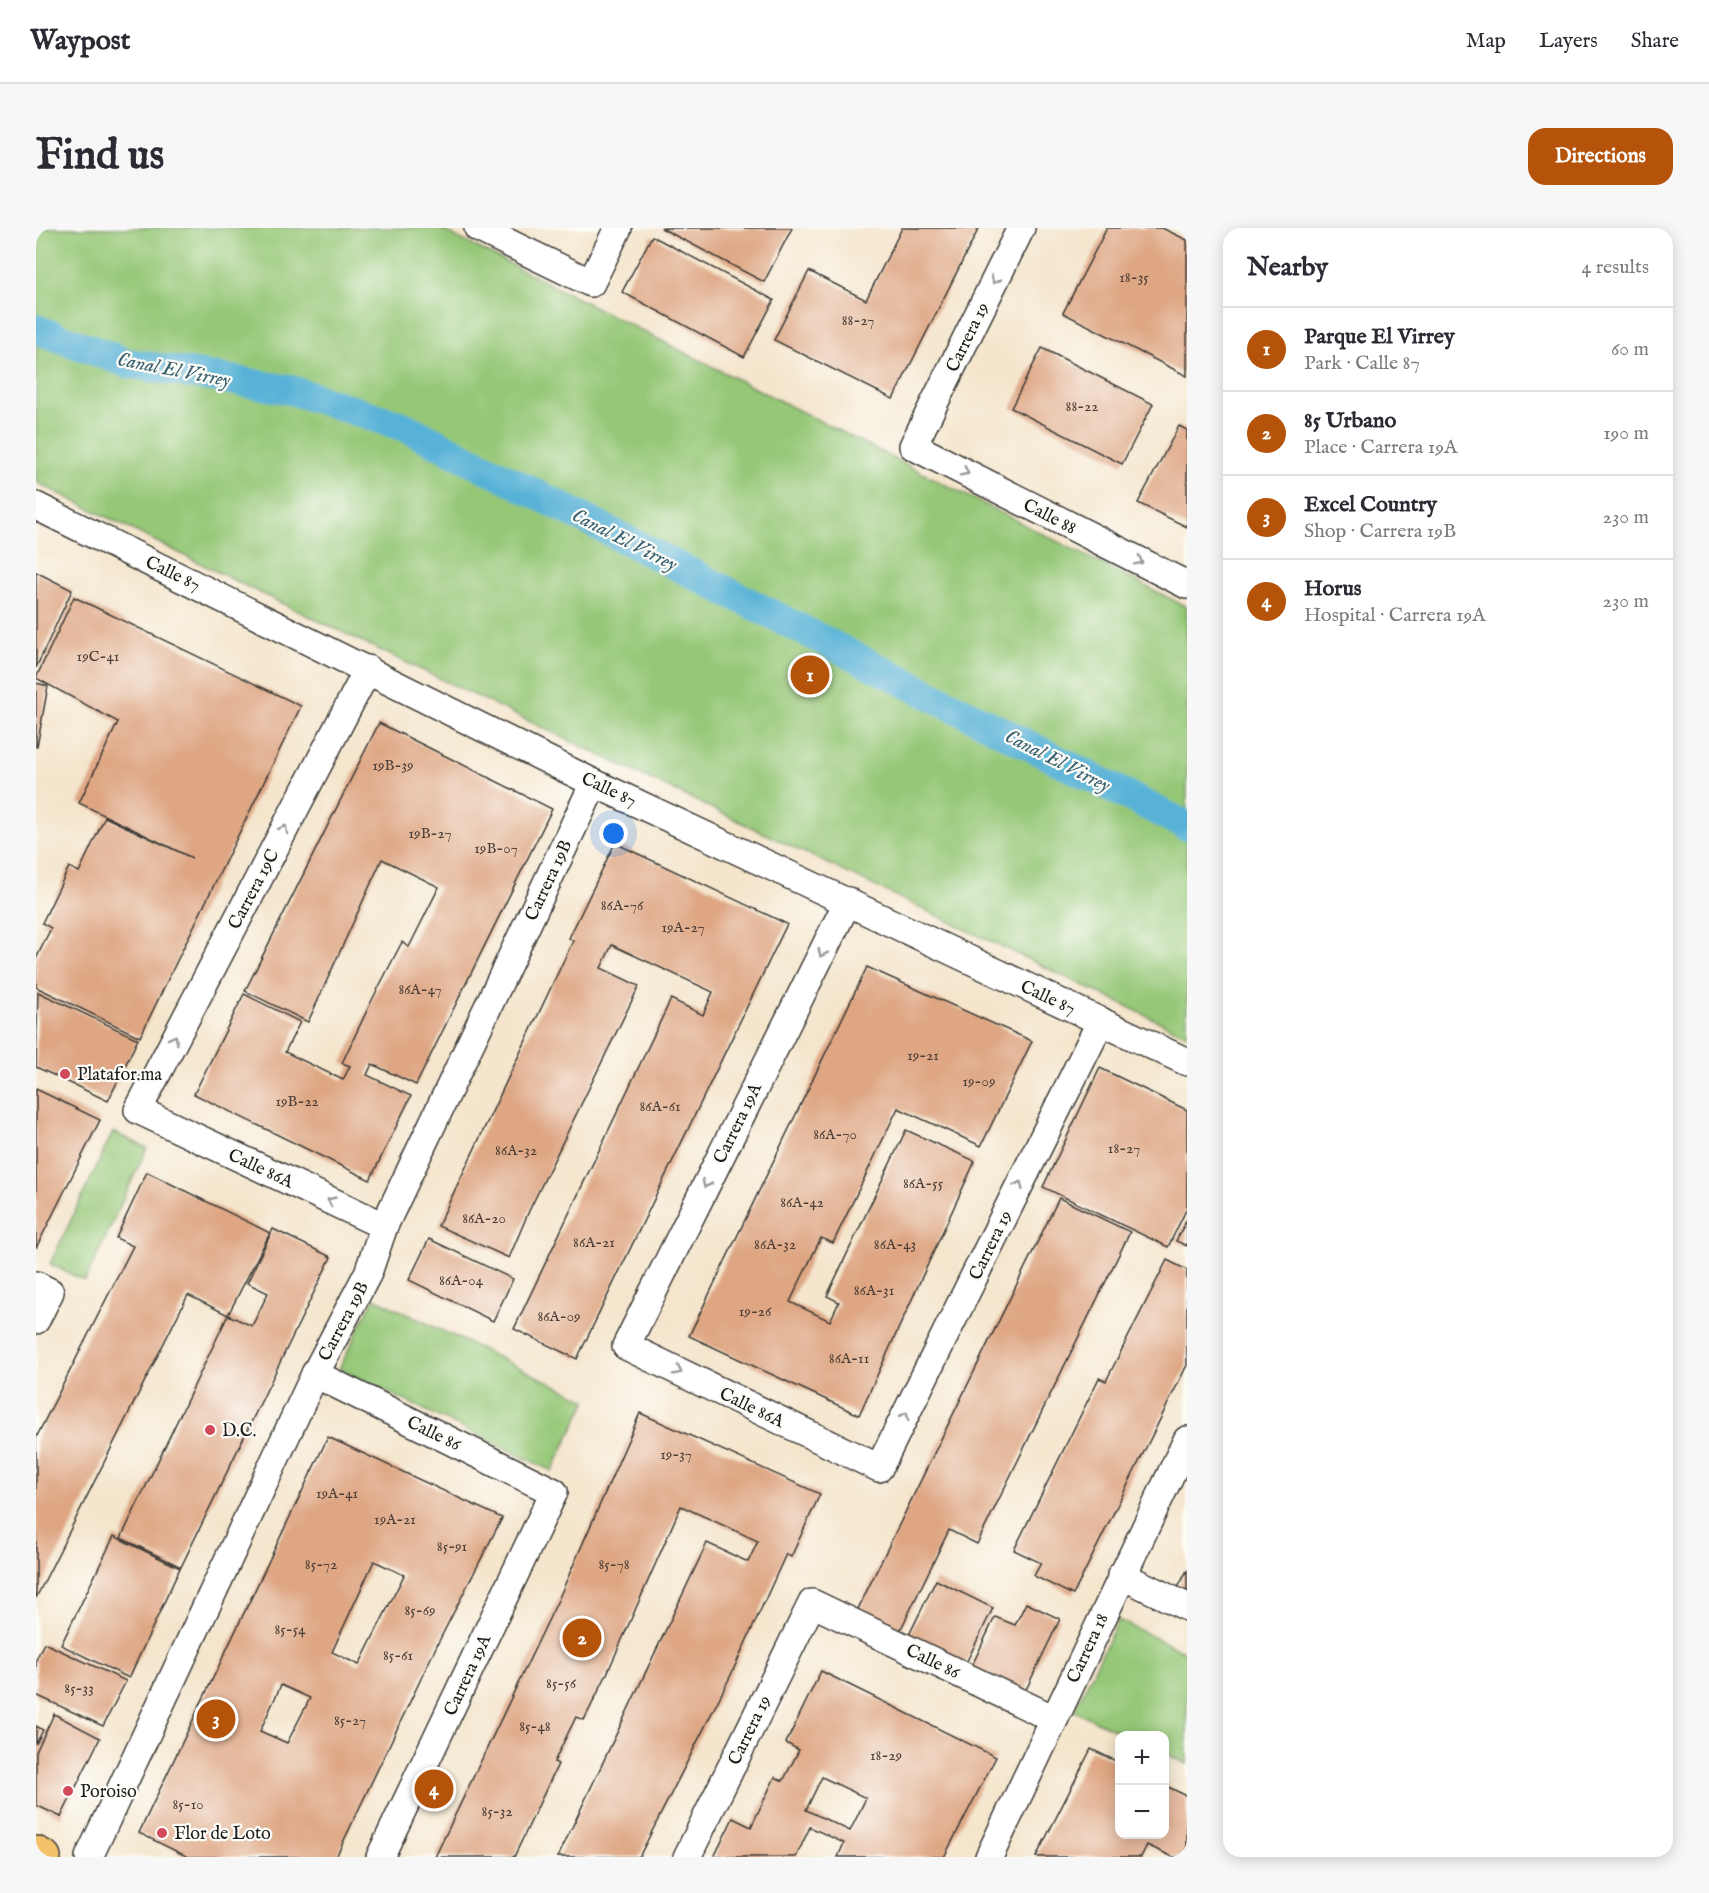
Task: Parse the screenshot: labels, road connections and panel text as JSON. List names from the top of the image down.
{
  "streets": {
    "street": [
      "Carrera 19",
      "Calle 88",
      "Calle 87",
      "Carrera 19B",
      "Carrera 19C",
      "Carrera 19A",
      "Calle 86A",
      "Calle 86",
      "Carrera 18"
    ]
  },
  "crossings": [
    ["Carrera 19", "Calle 88"],
    ["Carrera 19", "Calle 87"],
    ["Carrera 19", "Calle 86A"],
    ["Carrera 19", "Calle 86"],
    ["Calle 87", "Carrera 19B"],
    ["Calle 87", "Carrera 19C"],
    ["Calle 87", "Carrera 19A"],
    ["Carrera 19B", "Calle 86A"],
    ["Carrera 19B", "Calle 86"],
    ["Carrera 19C", "Calle 86A"],
    ["Carrera 19A", "Calle 86A"],
    ["Carrera 19A", "Calle 86"],
    ["Calle 86", "Carrera 18"]
  ],
  "one_way": ["Calle 88", "Carrera 19C", "Carrera 19A"],
  "water": ["Canal El Virrey"],
  "places": [
    "Platafor.ma",
    "D.C.",
    "Poroiso",
    "Flor de Loto"
  ],
  "house_numbers": [
    "18-35",
    "88-27",
    "88-22",
    "19C-41",
    "19B-39",
    "19B-27",
    "19B-07",
    "86A-76",
    "19A-27",
    "86A-47",
    "19-21",
    "19-09",
    "19B-22",
    "86A-61",
    "86A-70",
    "18-27",
    "86A-32",
    "86A-55",
    "86A-42",
    "86A-20",
    "86A-21",
    "86A-32",
    "86A-43",
    "86A-04",
    "86A-31",
    "19-26",
    "86A-09",
    "86A-11",
    "19-37",
    "19A-41",
    "19A-21",
    "85-91",
    "85-72",
    "85-78",
    "85-69",
    "85-54",
    "85-61",
    "85-56",
    "85-33",
    "85-27",
    "85-48",
    "18-29",
    "85-10",
    "85-32"
  ],
  "page": {
    "header": "Waypost",
    "nav": ["Map", "Layers", "Share"],
    "buttons": "Directions",
    "title": "Find us",
    "heading": ["Nearby", "4 results"],
    "list": [
      {
        "mark": "1",
        "name": "Parque El Virrey",
        "note": "Park · Calle 87",
        "value": "60 m"
      },
      {
        "mark": "2",
        "name": "85 Urbano",
        "note": "Place · Carrera 19A",
        "value": "190 m"
      },
      {
        "mark": "3",
        "name": "Excel Country",
        "note": "Shop · Carrera 19B",
        "value": "230 m"
      },
      {
        "mark": "4",
        "name": "Horus",
        "note": "Hospital · Carrera 19A",
        "value": "230 m"
      }
    ],
    "pins": [
      "1",
      "2",
      "3",
      "4"
    ],
    "map_buttons": ["+", "−"]
  }
}
